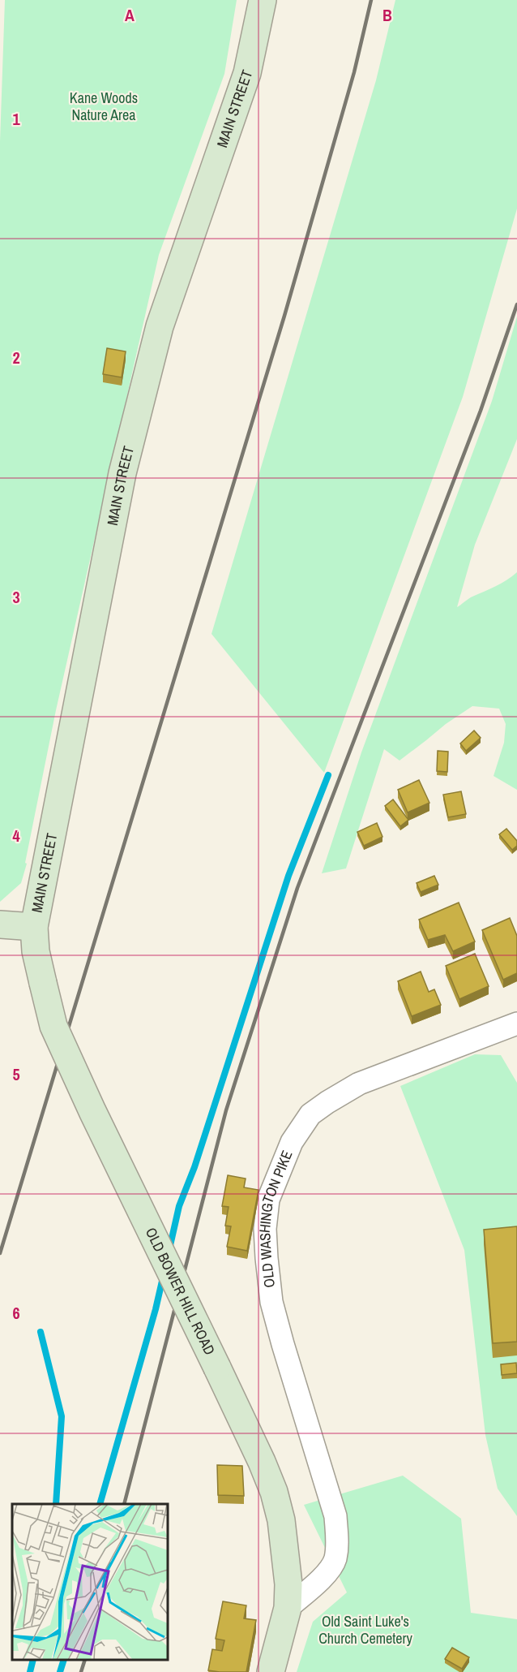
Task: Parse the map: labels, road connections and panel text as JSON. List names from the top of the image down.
{
  "streets": {
    "street": ["MAIN STREET", "OLD WASHINGTON PIKE", "OLD BOWER HILL ROAD"]
  },
  "crossings": [
    ["MAIN STREET", "OLD BOWER HILL ROAD"],
    ["OLD WASHINGTON PIKE", "OLD BOWER HILL ROAD"]
  ],
  "parks": ["Kane Woods Nature Area", "Old Saint Luke's Church Cemetery"],
  "grid": {
    "columns": ["A", "B"],
    "rows": [
      "1",
      "2",
      "3",
      "4",
      "5",
      "6"
    ]
  }
}
